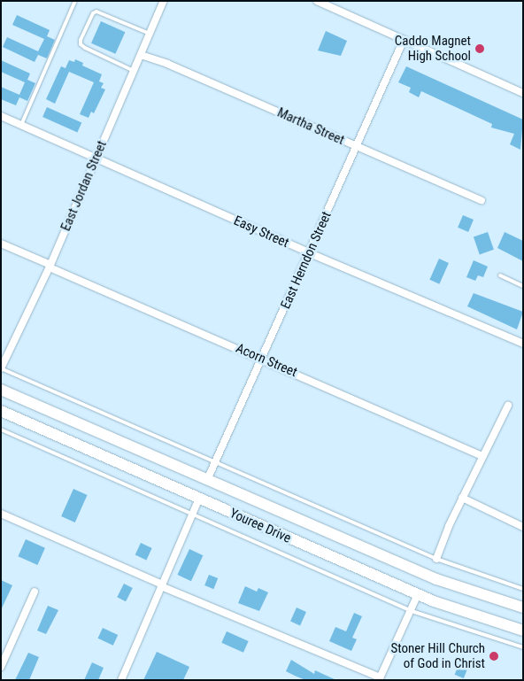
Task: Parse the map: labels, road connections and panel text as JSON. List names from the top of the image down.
{
  "streets": {
    "main road": ["Youree Drive"],
    "street": [
      "Martha Street",
      "East Jordan Street",
      "Easy Street",
      "East Herndon Street",
      "Acorn Street"
    ]
  },
  "crossings": [
    ["Martha Street", "East Jordan Street"],
    ["Martha Street", "East Herndon Street"],
    ["East Jordan Street", "Easy Street"],
    ["East Jordan Street", "Acorn Street"],
    ["Easy Street", "East Herndon Street"],
    ["East Herndon Street", "Acorn Street"],
    ["East Herndon Street", "Youree Drive"]
  ],
  "places": ["Caddo Magnet High School", "Stoner Hill Church of God in Christ"]
}
